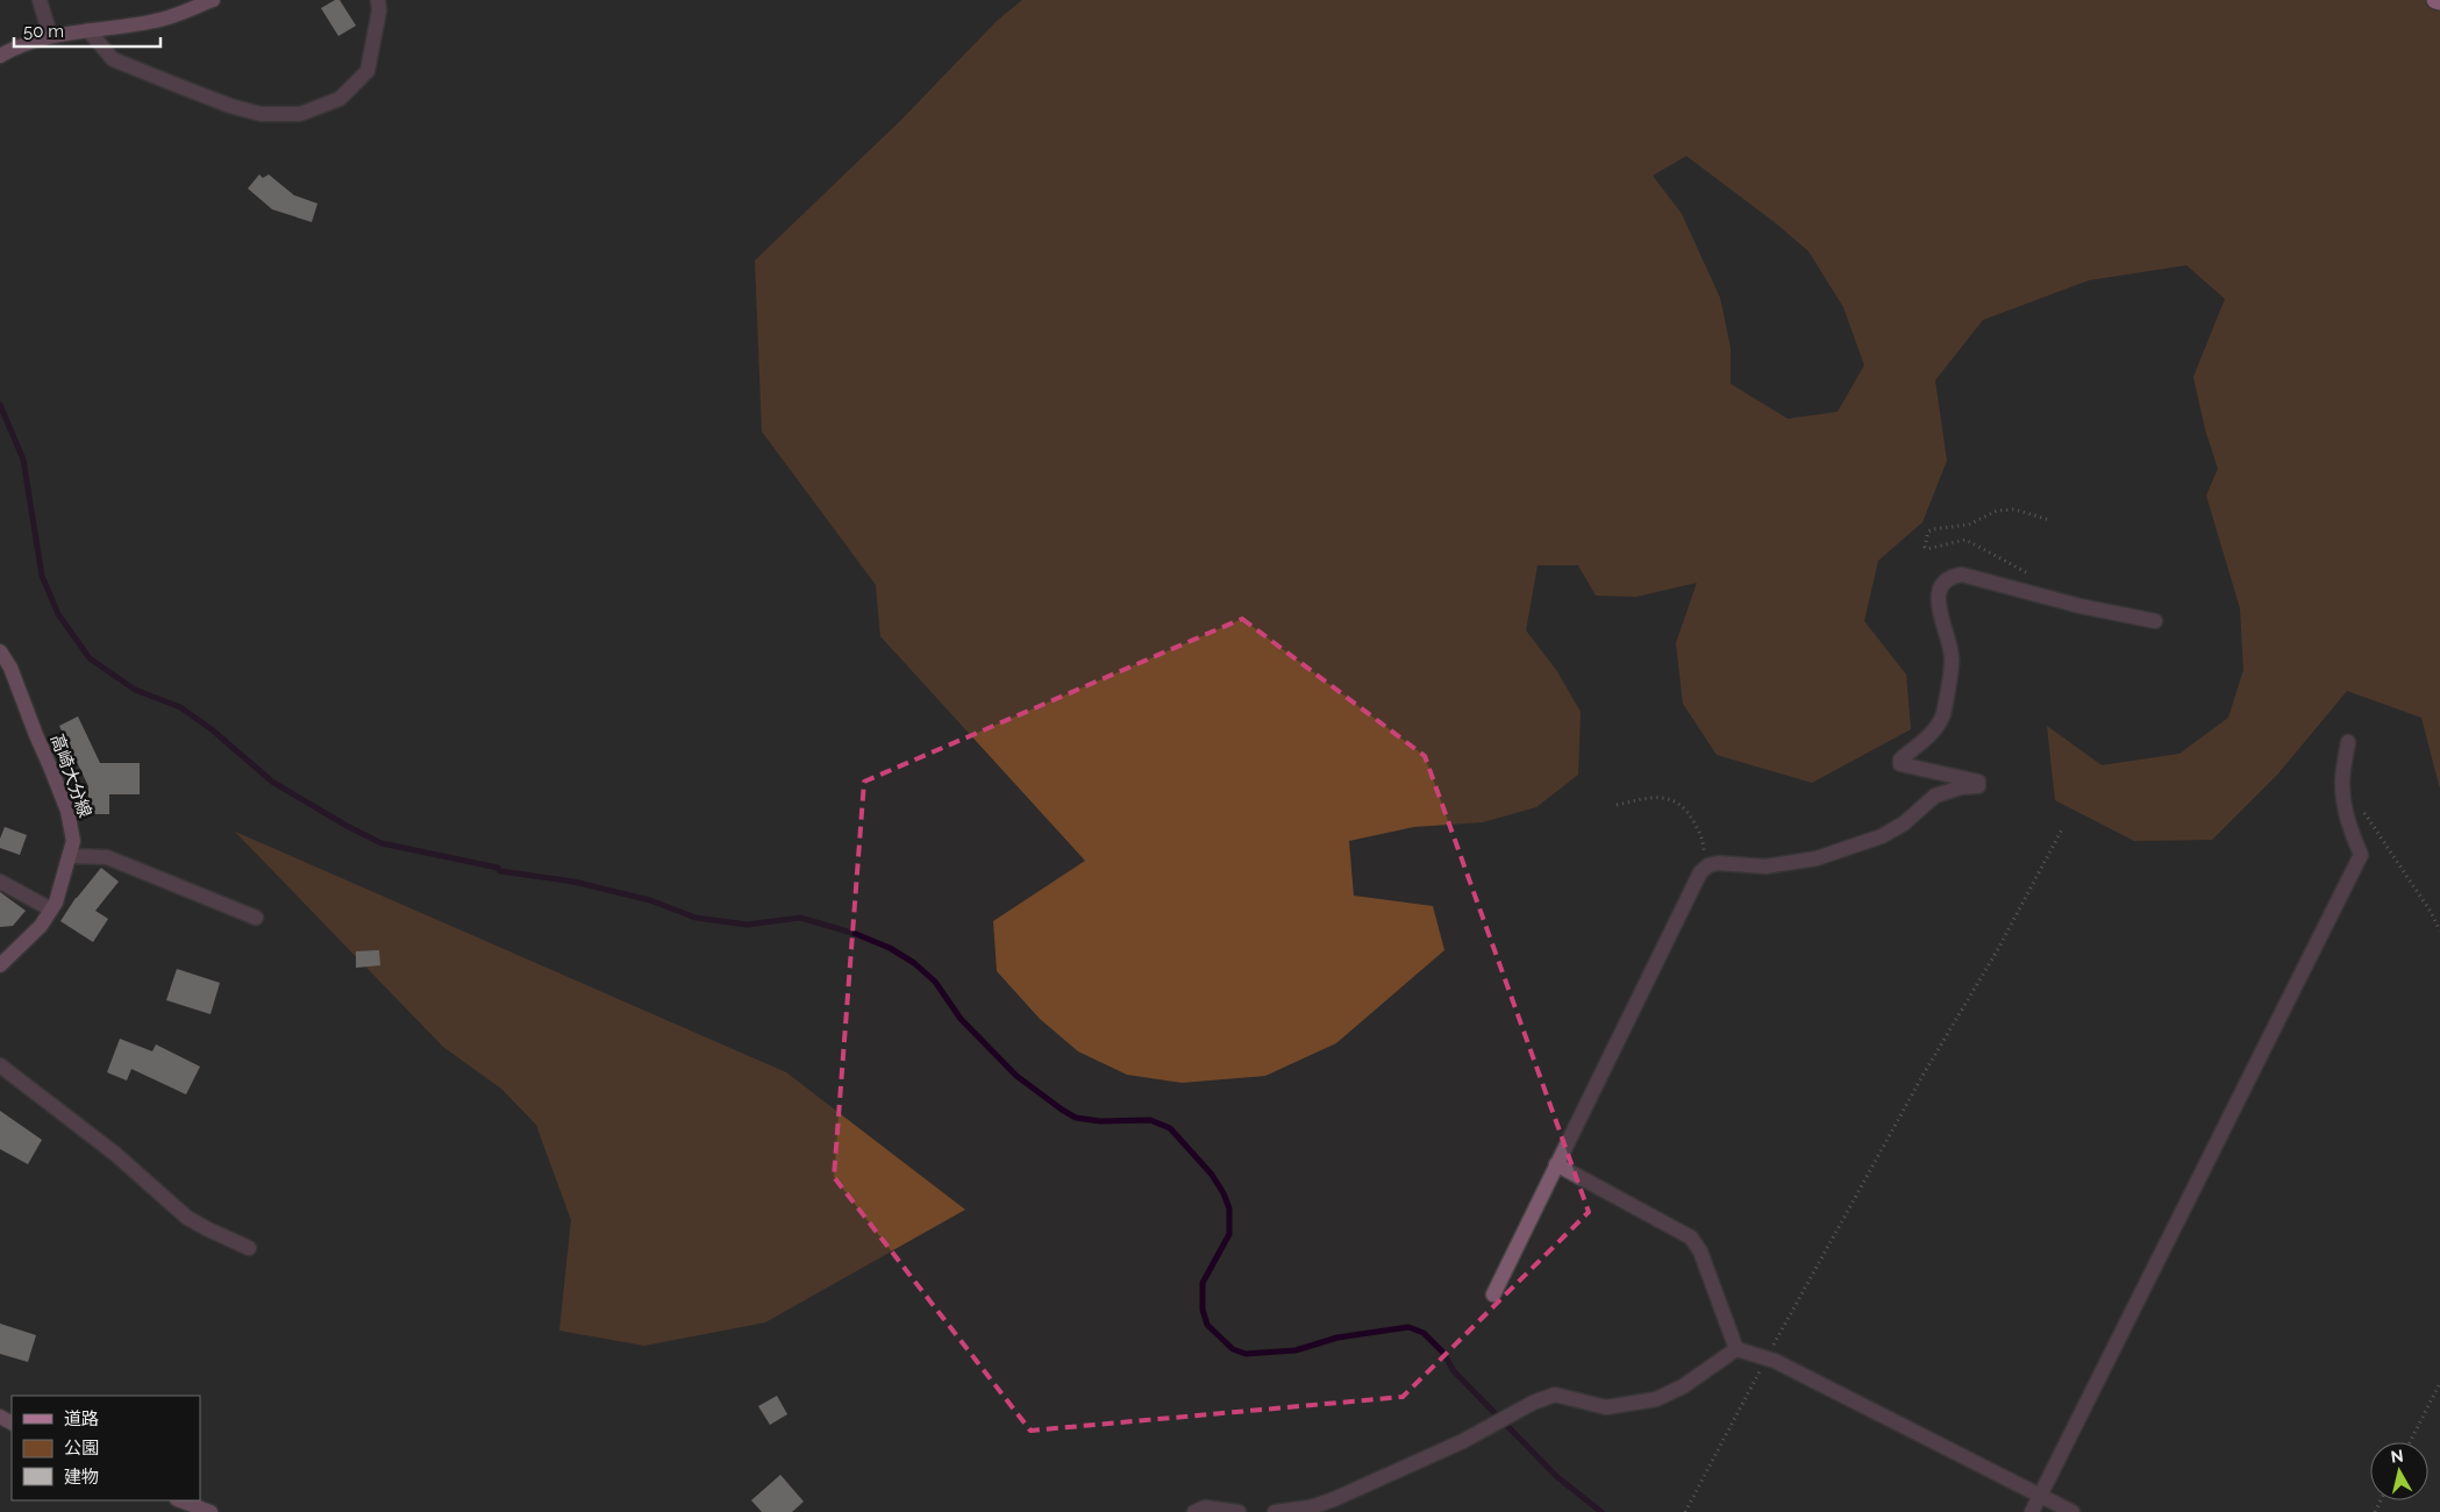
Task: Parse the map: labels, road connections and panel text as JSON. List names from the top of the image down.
{
  "streets": {
    "main road": ["高崎大分線"]
  },
  "legend": ["道路", "公園", "建物"],
  "scale_bar": "50 m",
  "north": "top"
}
